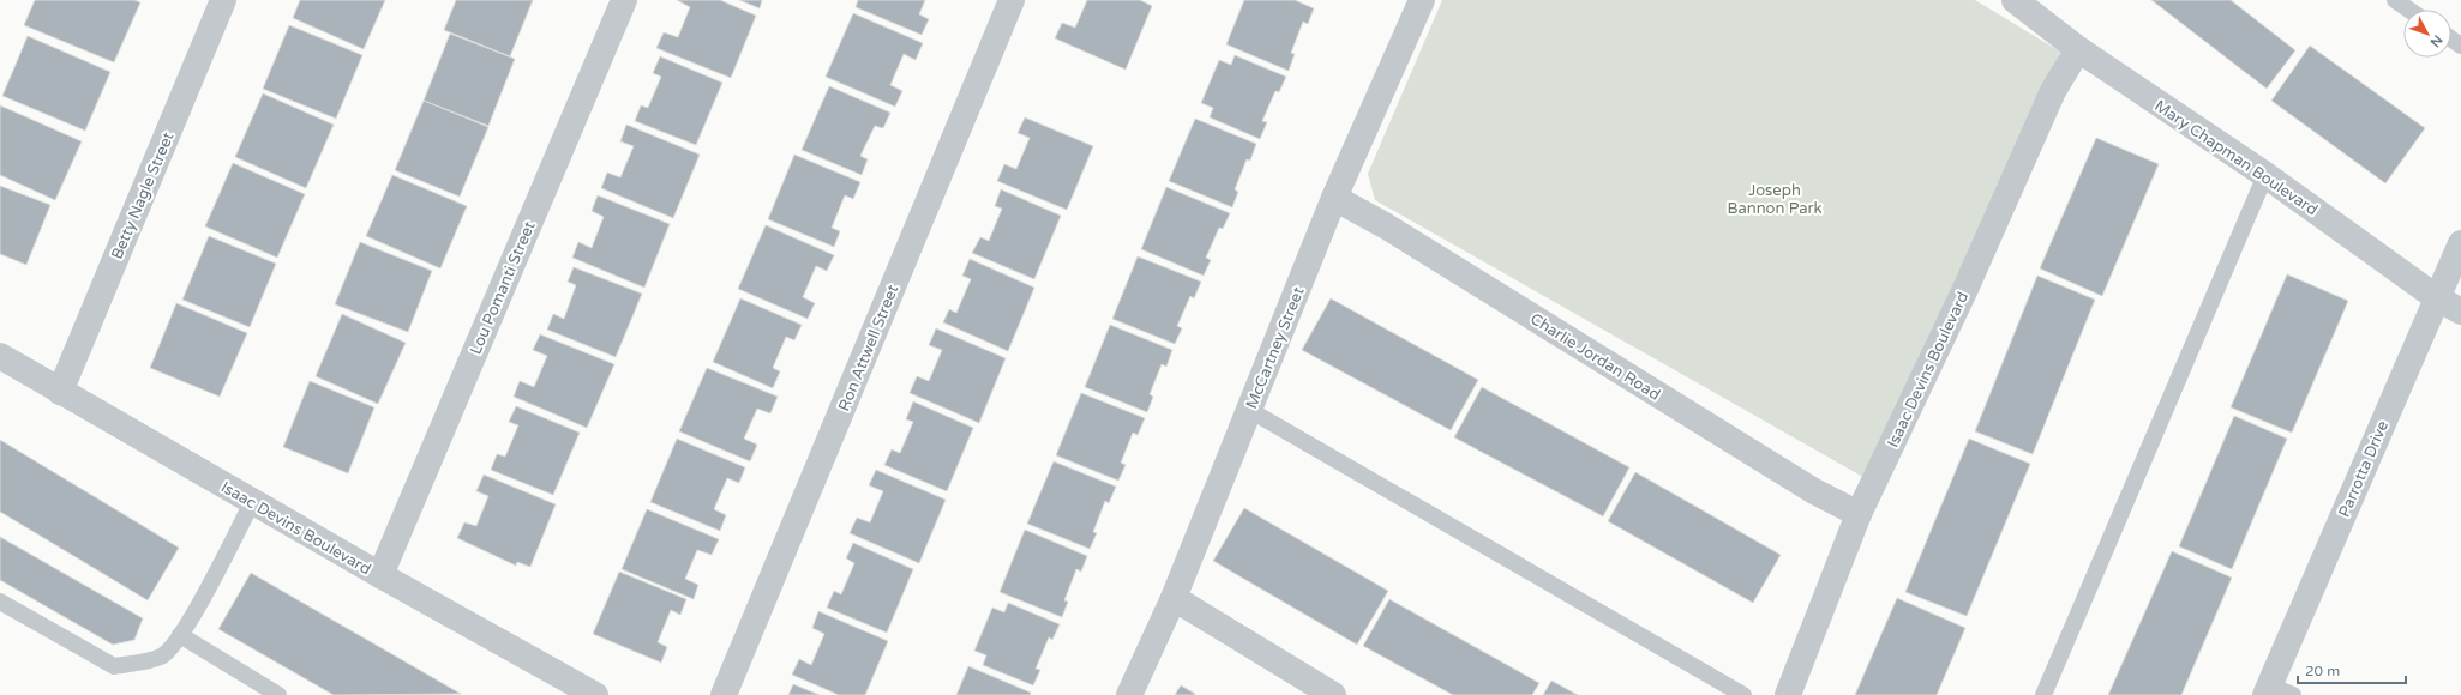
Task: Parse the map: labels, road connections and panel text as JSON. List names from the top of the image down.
{
  "streets": {
    "street": [
      "Mary Chapman Boulevard",
      "Betty Nagle Street",
      "Lou Pomanti Street",
      "Ron Attwell Street",
      "McCartney Street",
      "Charlie Jordan Road",
      "Isaac Devins Boulevard",
      "Parrotta Drive"
    ]
  },
  "crossings": [
    ["Mary Chapman Boulevard", "Isaac Devins Boulevard"],
    ["Mary Chapman Boulevard", "Parrotta Drive"],
    ["Betty Nagle Street", "Isaac Devins Boulevard"],
    ["Lou Pomanti Street", "Isaac Devins Boulevard"],
    ["McCartney Street", "Charlie Jordan Road"],
    ["Charlie Jordan Road", "Isaac Devins Boulevard"]
  ],
  "parks": ["Joseph Bannon Park"],
  "scale_bar": "20 m",
  "north": "bottom right"
}
